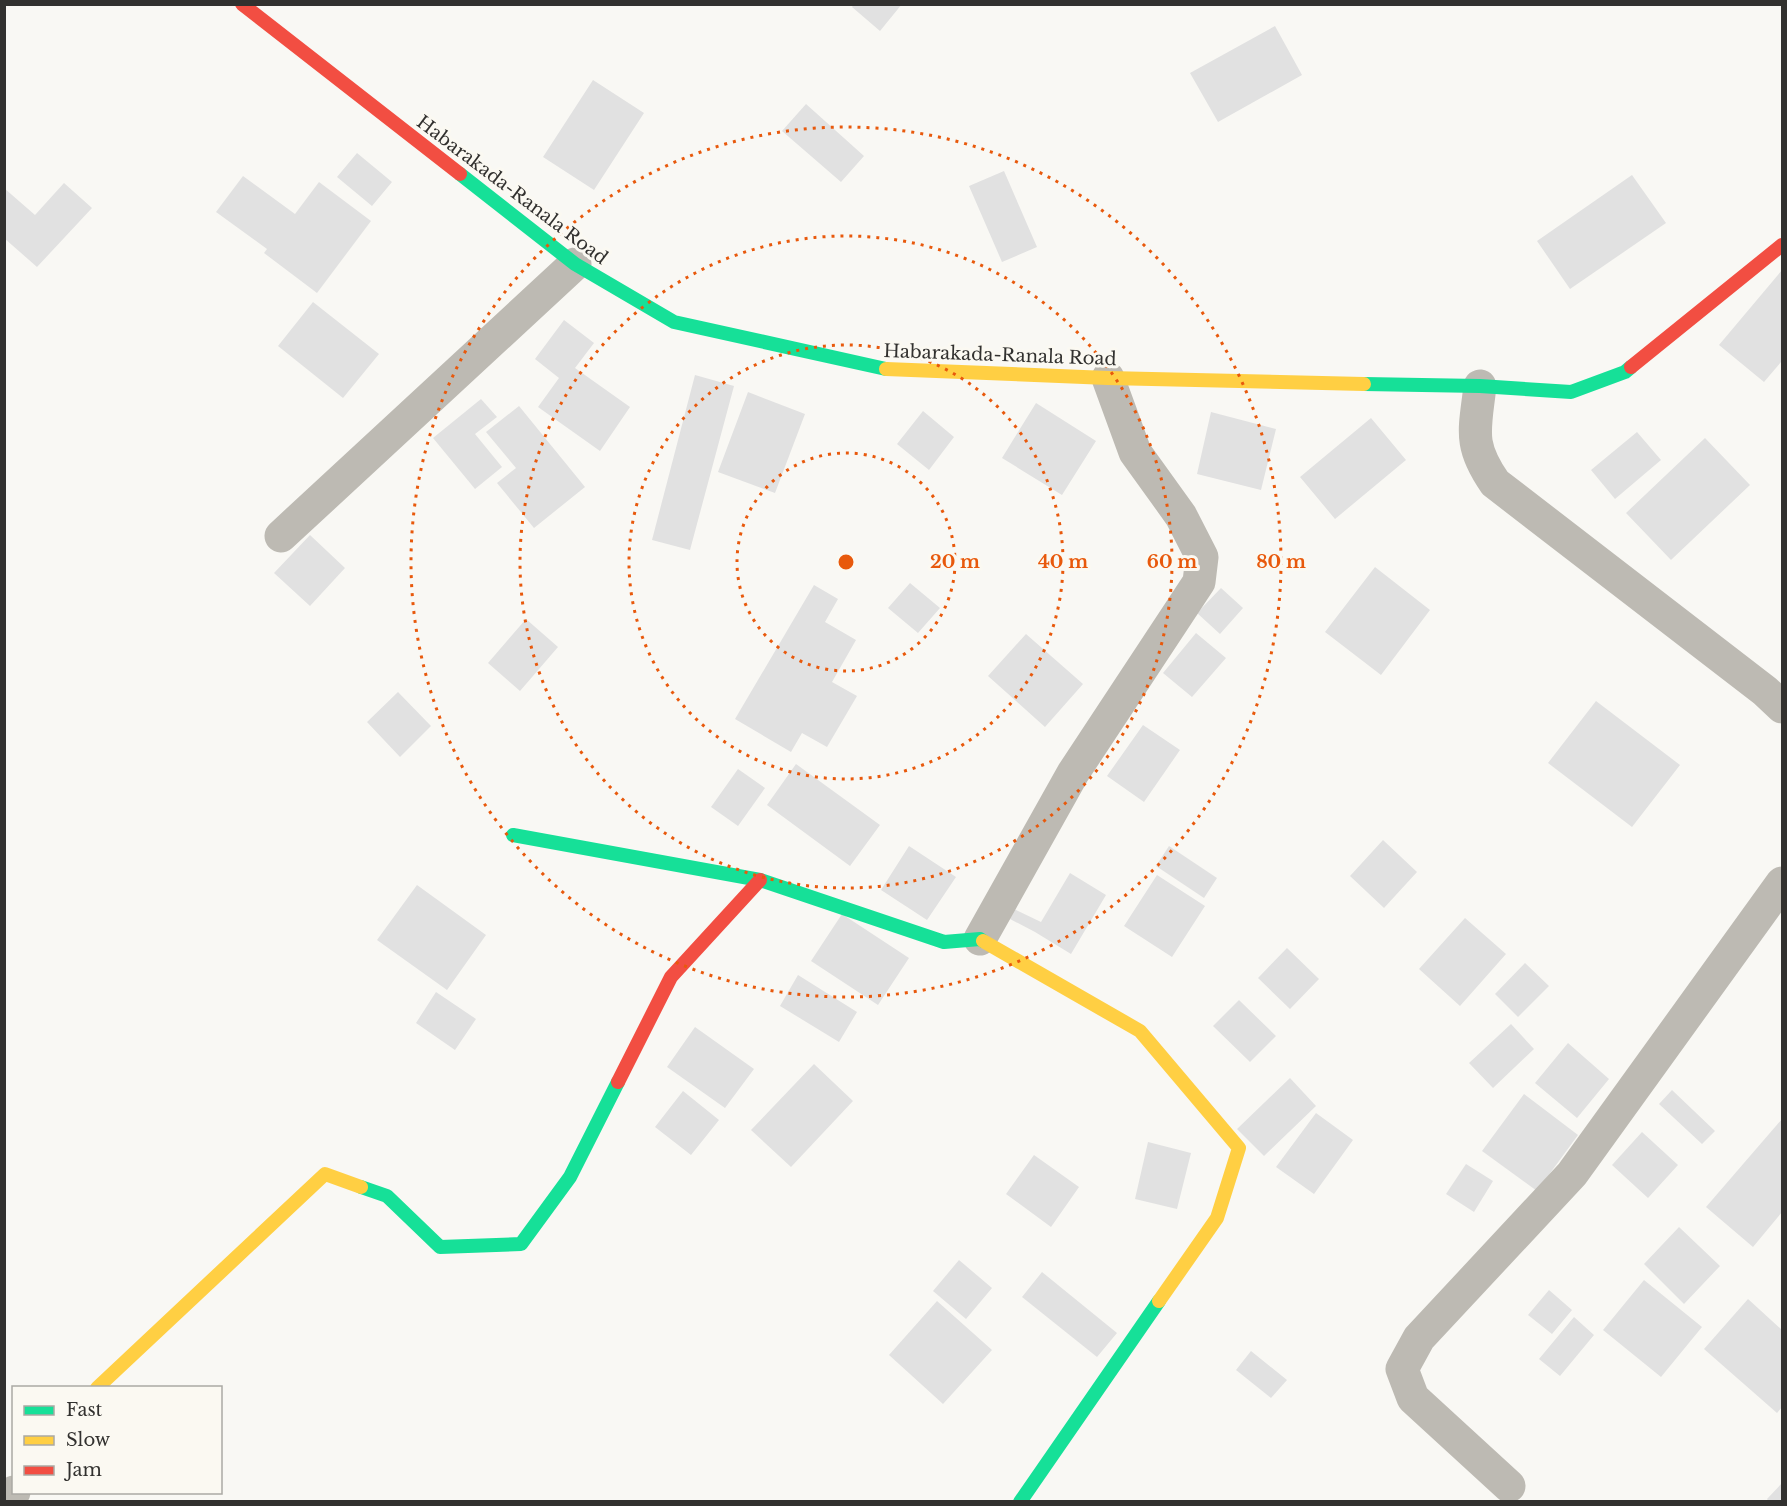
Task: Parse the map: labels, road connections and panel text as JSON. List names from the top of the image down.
{
  "streets": {
    "street": ["Habarakada-Ranala Road"]
  },
  "legend": ["Fast", "Slow", "Jam"],
  "rings": [
    "20 m",
    "40 m",
    "60 m",
    "80 m"
  ]
}
